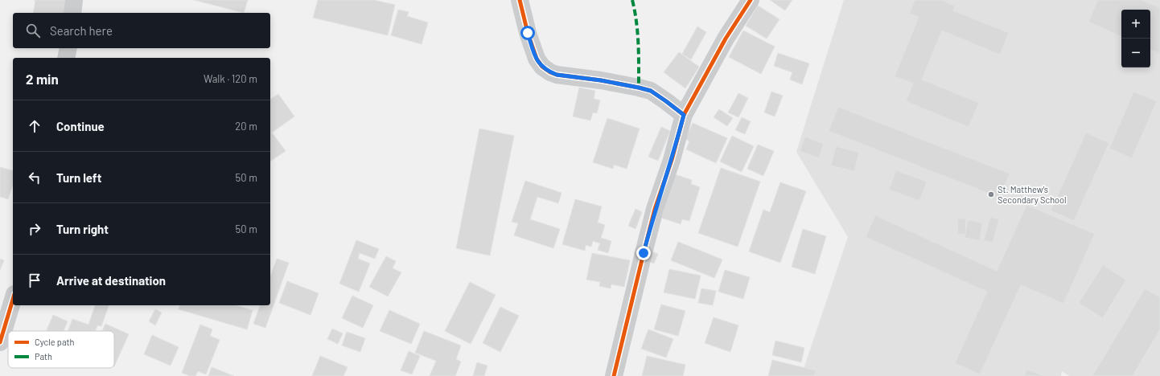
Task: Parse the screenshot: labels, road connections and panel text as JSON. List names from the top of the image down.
{
  "places": ["St. Matthew's Secondary School"],
  "legend": ["Cycle path", "Path"],
  "page": {
    "map_buttons": ["+", "−"],
    "search": "Search here",
    "heading": ["2 min", "Walk · 120 m"],
    "list": [
      ["Continue", "20 m"],
      ["Turn left", "50 m"],
      ["Turn right", "50 m"],
      "Arrive at destination"
    ]
  }
}
